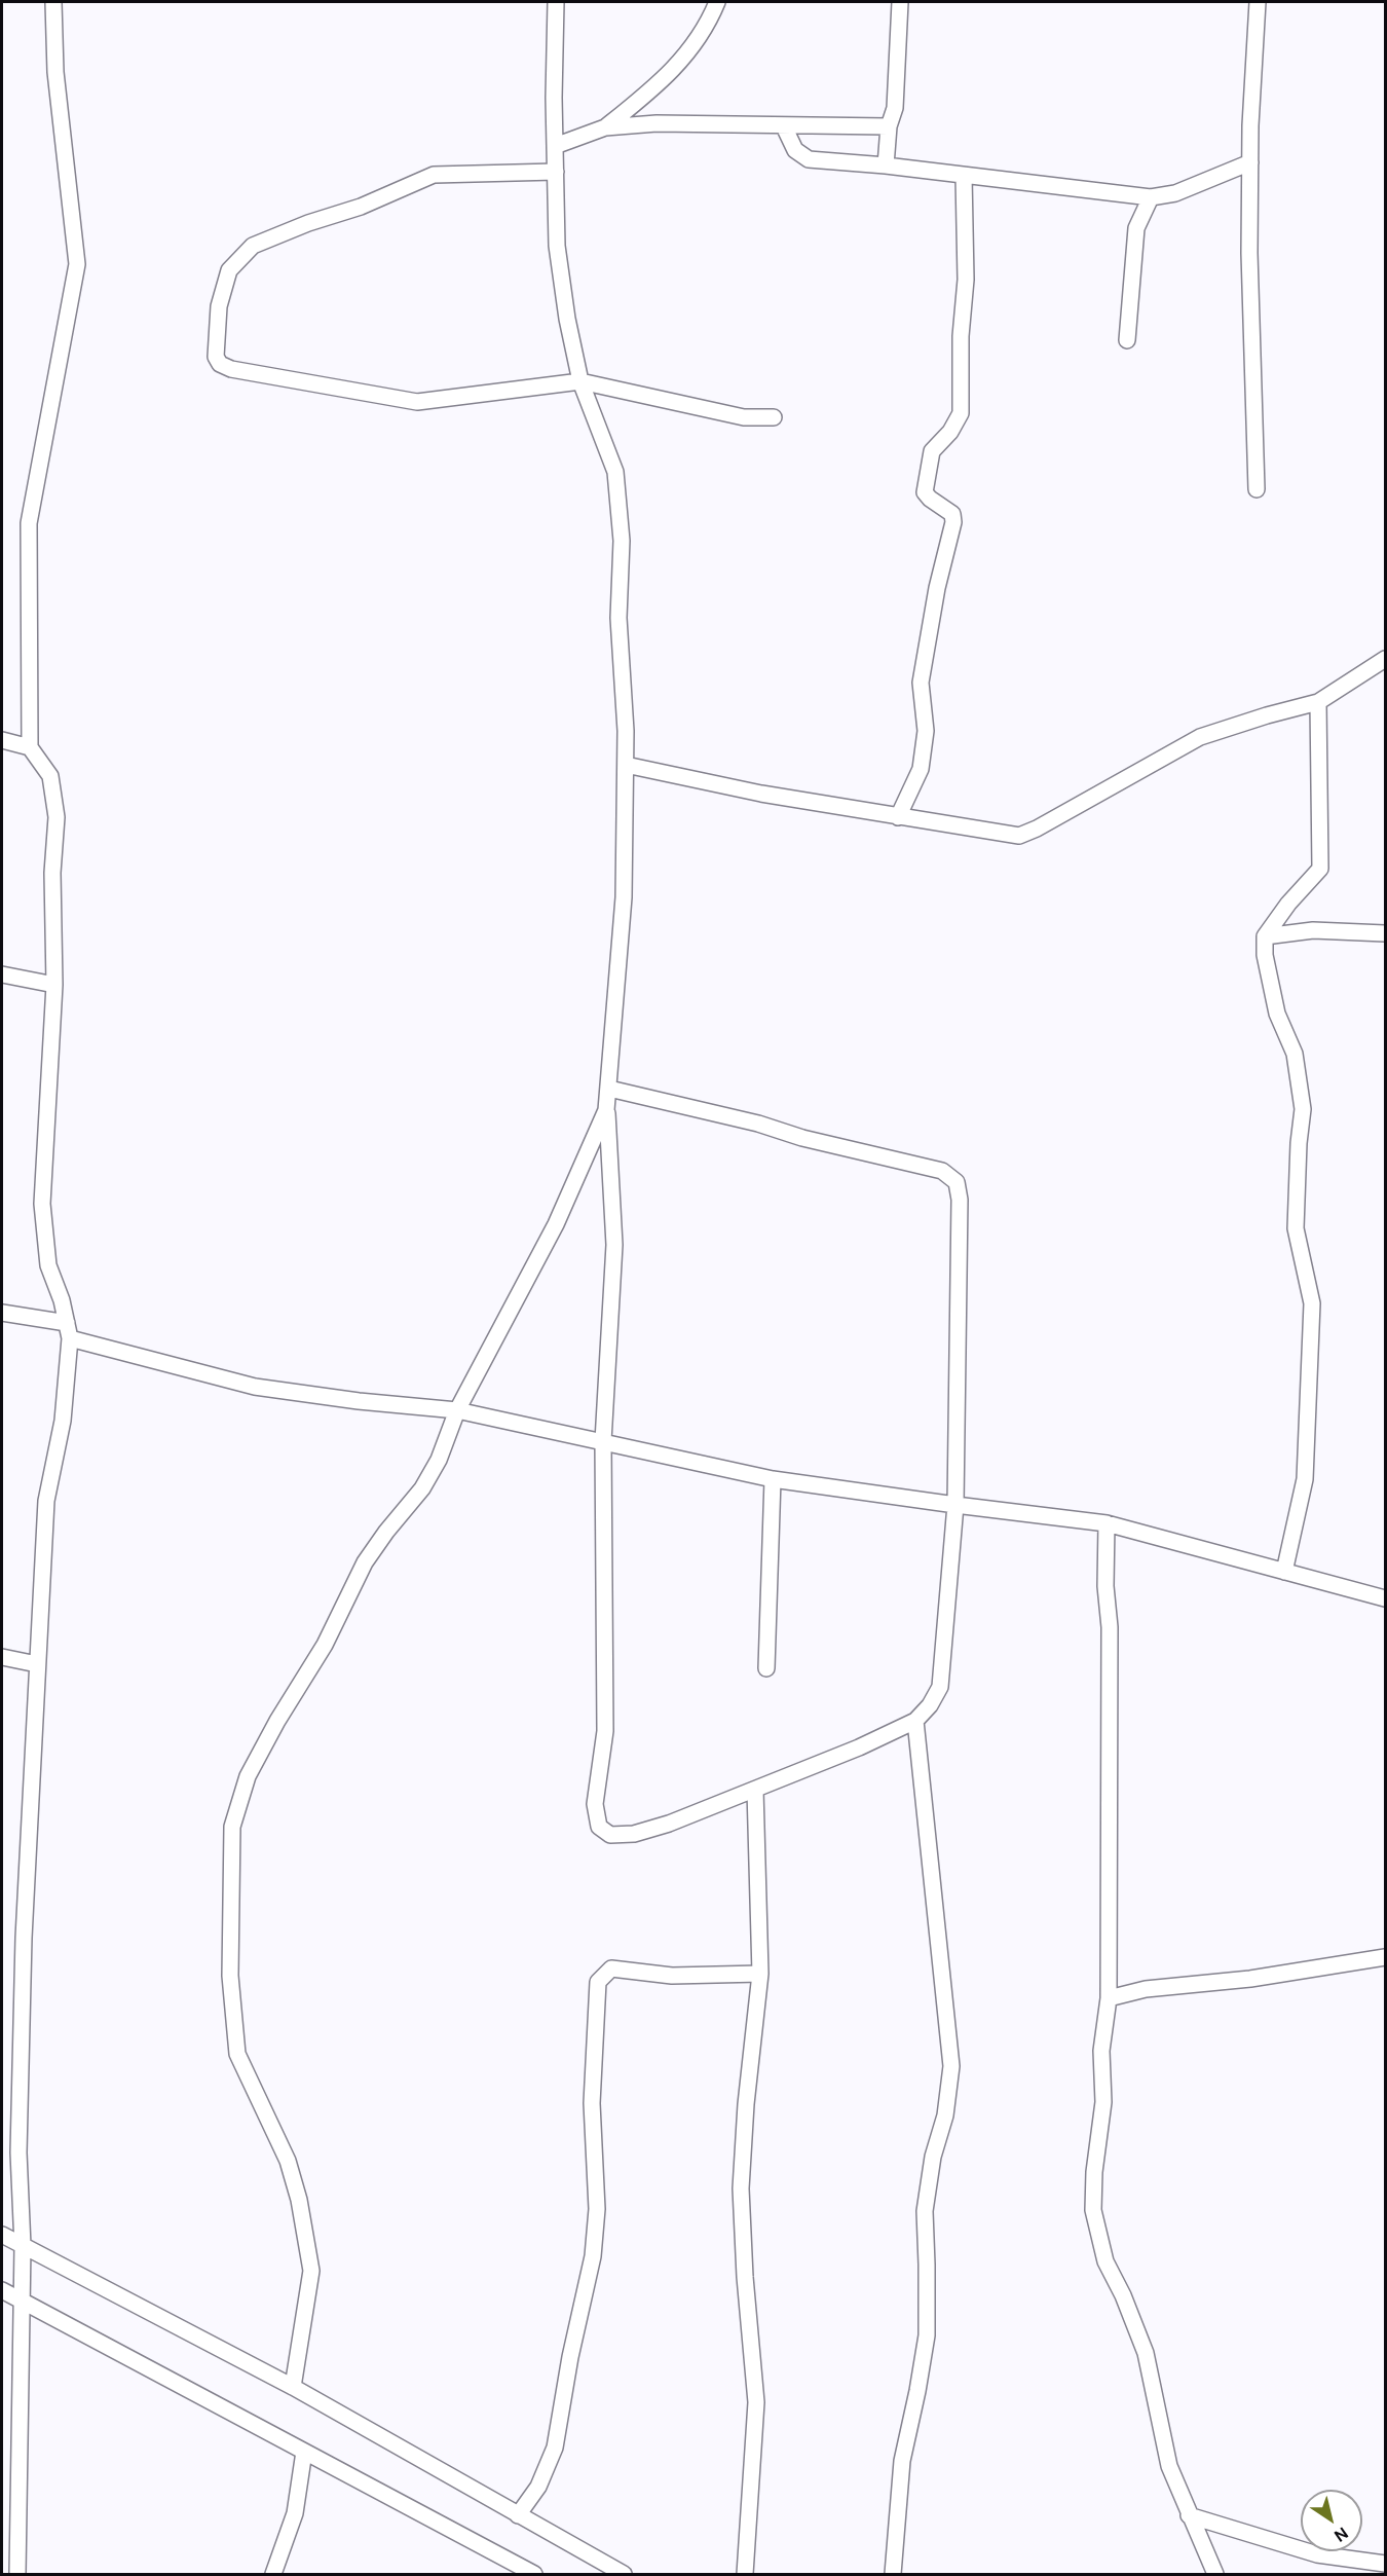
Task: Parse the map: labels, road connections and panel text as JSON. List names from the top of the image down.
{
  "north": "bottom right"
}
